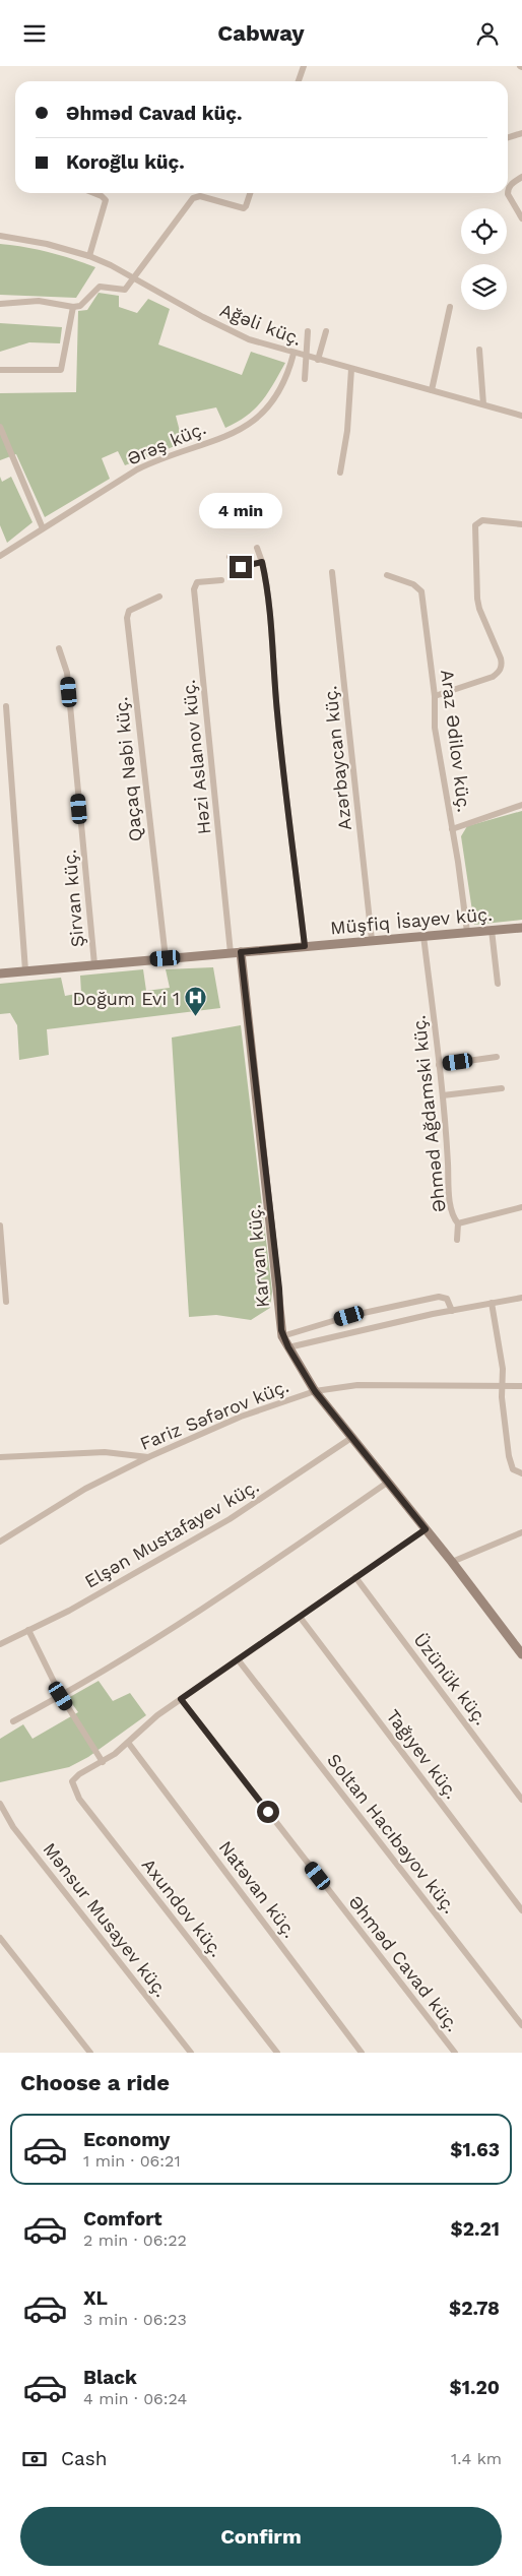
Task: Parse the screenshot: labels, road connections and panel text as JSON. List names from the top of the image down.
{
  "streets": {
    "street": [
      "Ağəli küç.",
      "Ərəş küç.",
      "Araz Ədilov küç.",
      "Həzi Aslanov küç.",
      "Azərbaycan küç.",
      "Qaçaq Nəbi küç.",
      "Şirvan küç.",
      "Müşfiq İsayev küç.",
      "Əhməd Ağdamski küç.",
      "Karvan küç.",
      "Fariz Səfərov küç.",
      "Elşən Mustafayev küç.",
      "Üzünük küç.",
      "Tağıyev küç.",
      "Soltan Hacıbəyov küç.",
      "Natəvan küç.",
      "Axundov küç.",
      "Mənsur Musayev küç.",
      "Əhməd Cavad küç."
    ]
  },
  "crossings": [
    ["Ağəli küç.", "Ərəş küç."],
    ["Araz Ədilov küç.", "Müşfiq İsayev küç."],
    ["Həzi Aslanov küç.", "Müşfiq İsayev küç."],
    ["Azərbaycan küç.", "Müşfiq İsayev küç."],
    ["Qaçaq Nəbi küç.", "Müşfiq İsayev küç."],
    ["Şirvan küç.", "Müşfiq İsayev küç."],
    ["Müşfiq İsayev küç.", "Əhməd Ağdamski küç."],
    ["Müşfiq İsayev küç.", "Karvan küç."],
    ["Karvan küç.", "Fariz Səfərov küç."],
    ["Karvan küç.", "Elşən Mustafayev küç."]
  ],
  "places": {
    "hospital": ["Doğum Evi 1"]
  },
  "page": {
    "header": "Cabway",
    "banner": ["Əhməd Cavad küç.", "Koroğlu küç."],
    "bubble": "4 min",
    "heading": "Choose a ride",
    "list": [
      {
        "name": "Economy",
        "note": "1 min · 06:21",
        "value": "$1.63"
      },
      {
        "name": "Comfort",
        "note": "2 min · 06:22",
        "value": "$2.21"
      },
      {
        "name": "XL",
        "note": "3 min · 06:23",
        "value": "$2.78"
      },
      {
        "name": "Black",
        "note": "4 min · 06:24",
        "value": "$1.20"
      }
    ],
    "pay": ["Cash", "1.4 km"],
    "buttons": "Confirm"
  }
}
